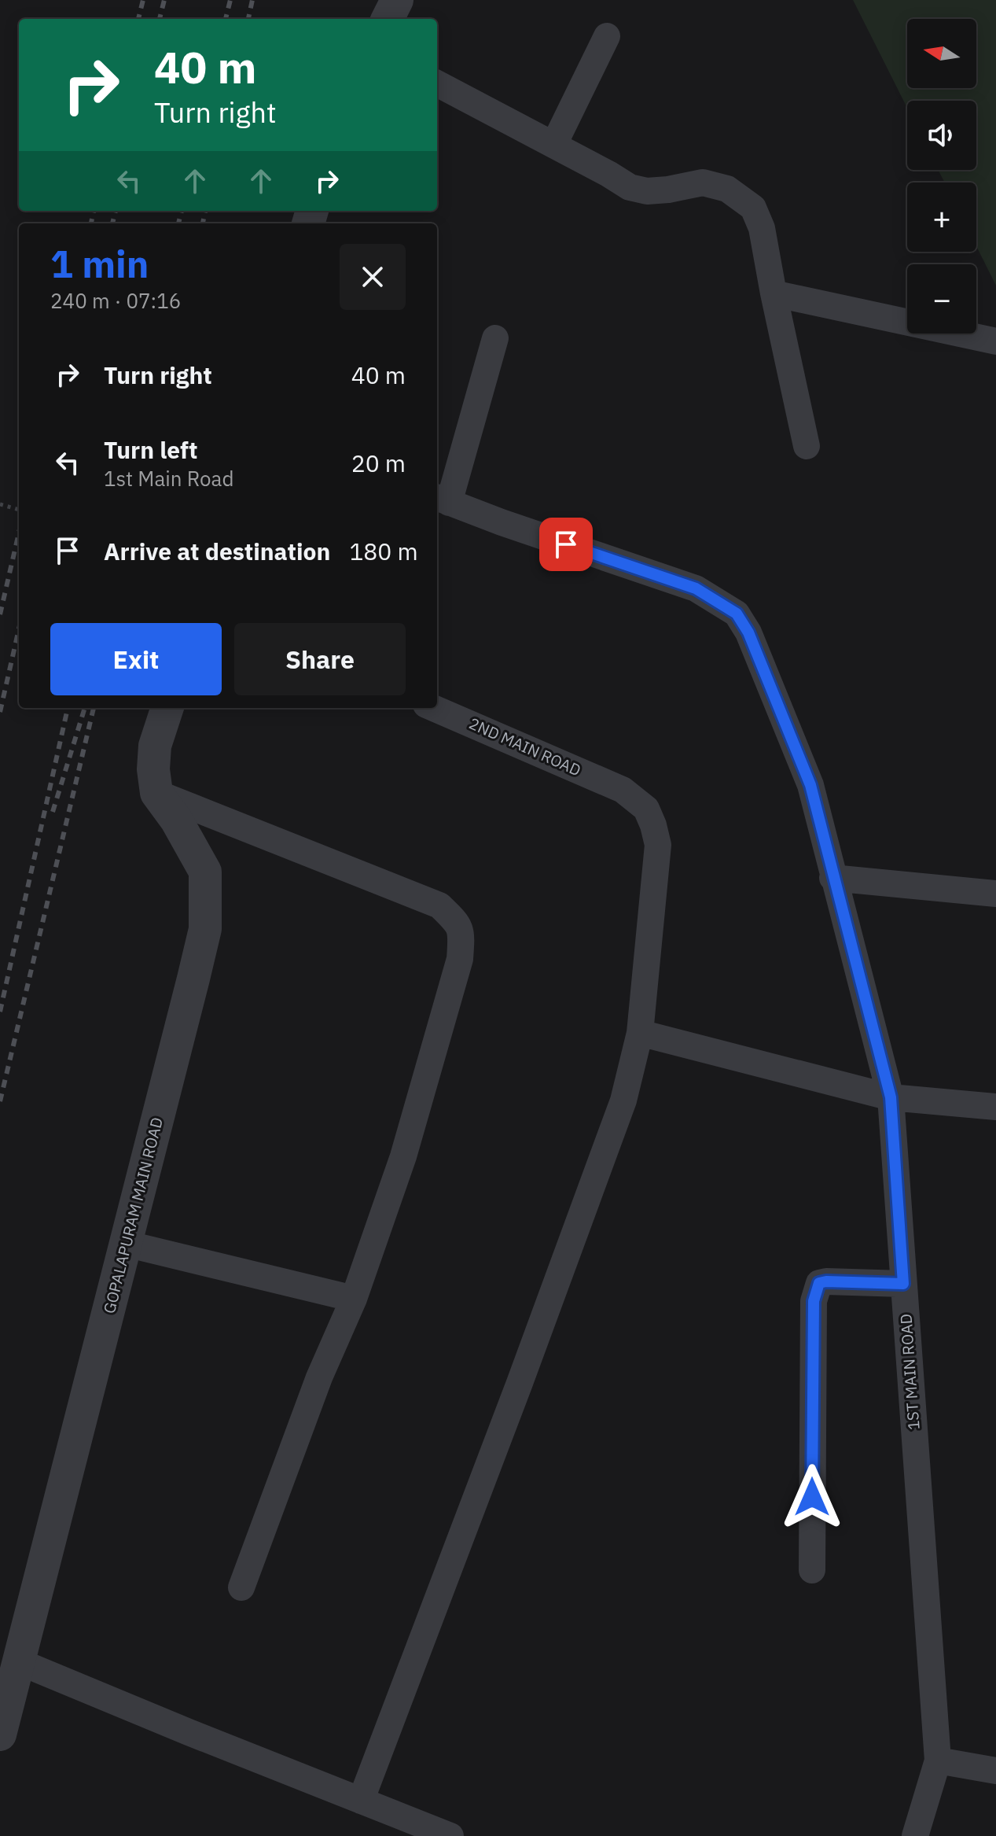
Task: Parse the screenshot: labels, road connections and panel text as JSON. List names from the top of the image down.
{
  "streets": {
    "street": ["2ND MAIN ROAD", "GOPALAPURAM MAIN ROAD", "1ST MAIN ROAD"]
  },
  "north": "left",
  "page": {
    "map_buttons": ["+", "−"],
    "turn": ["40 m", "Turn right"],
    "heading": ["1 min", "240 m · 07:16"],
    "list": [
      {
        "name": "Turn right",
        "value": "40 m"
      },
      {
        "name": "Turn left",
        "note": "1st Main Road",
        "value": "20 m"
      },
      {
        "name": "Arrive at destination",
        "value": "180 m"
      }
    ],
    "buttons": ["Exit", "Share"]
  }
}
